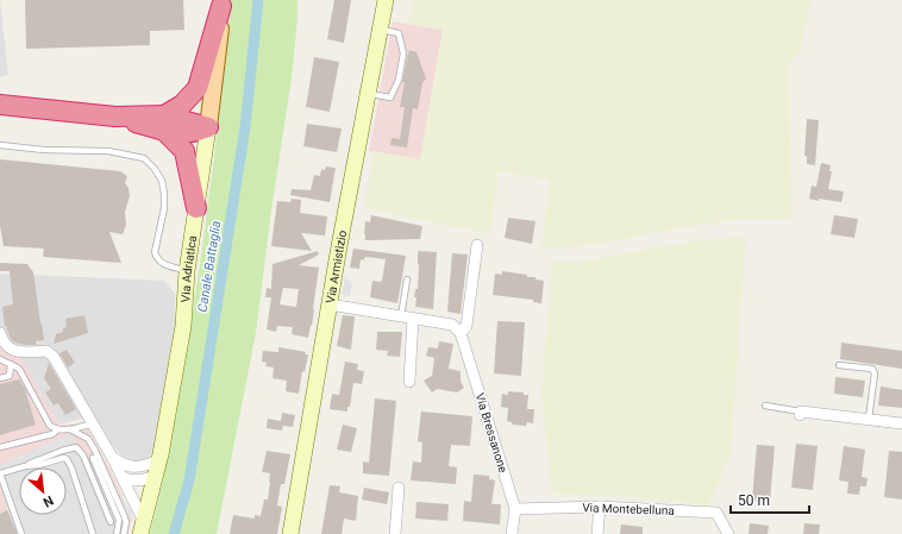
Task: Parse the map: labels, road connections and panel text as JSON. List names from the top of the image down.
{
  "streets": {
    "main road": ["Via Adriatica"],
    "street": ["Via Armistizio", "Via Bressanone", "Via Montebelluna"]
  },
  "crossings": [
    ["Via Bressanone", "Via Montebelluna"]
  ],
  "water": ["Canale Battaglia"],
  "scale_bar": "50 m",
  "north": "bottom right"
}
